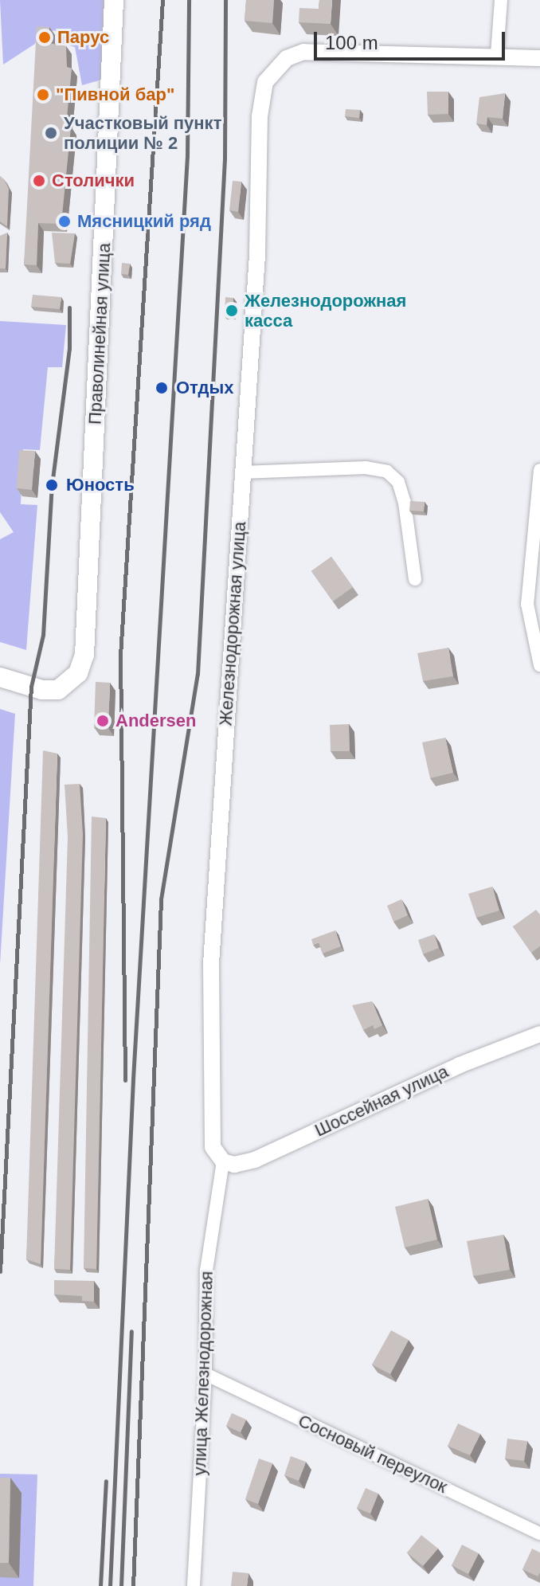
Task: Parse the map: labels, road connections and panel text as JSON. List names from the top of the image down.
{
  "streets": {
    "main road": ["Праволинейная улица"],
    "street": [
      "Железнодорожная улица",
      "Шоссейная улица",
      "улица Железнодорожная",
      "Сосновый переулок"
    ]
  },
  "crossings": [
    ["Железнодорожная улица", "Шоссейная улица"],
    ["Железнодорожная улица", "улица Железнодорожная"],
    ["Шоссейная улица", "улица Железнодорожная"],
    ["улица Железнодорожная", "Сосновый переулок"]
  ],
  "places": [
    "Парус",
    "\"Пивной бар\"",
    "Участковый пункт полиции № 2",
    "Столички",
    "Мясницкий ряд",
    "Железнодорожная касса",
    "Отдых",
    "Юность",
    "Andersen"
  ],
  "scale_bar": "100 m"
}
